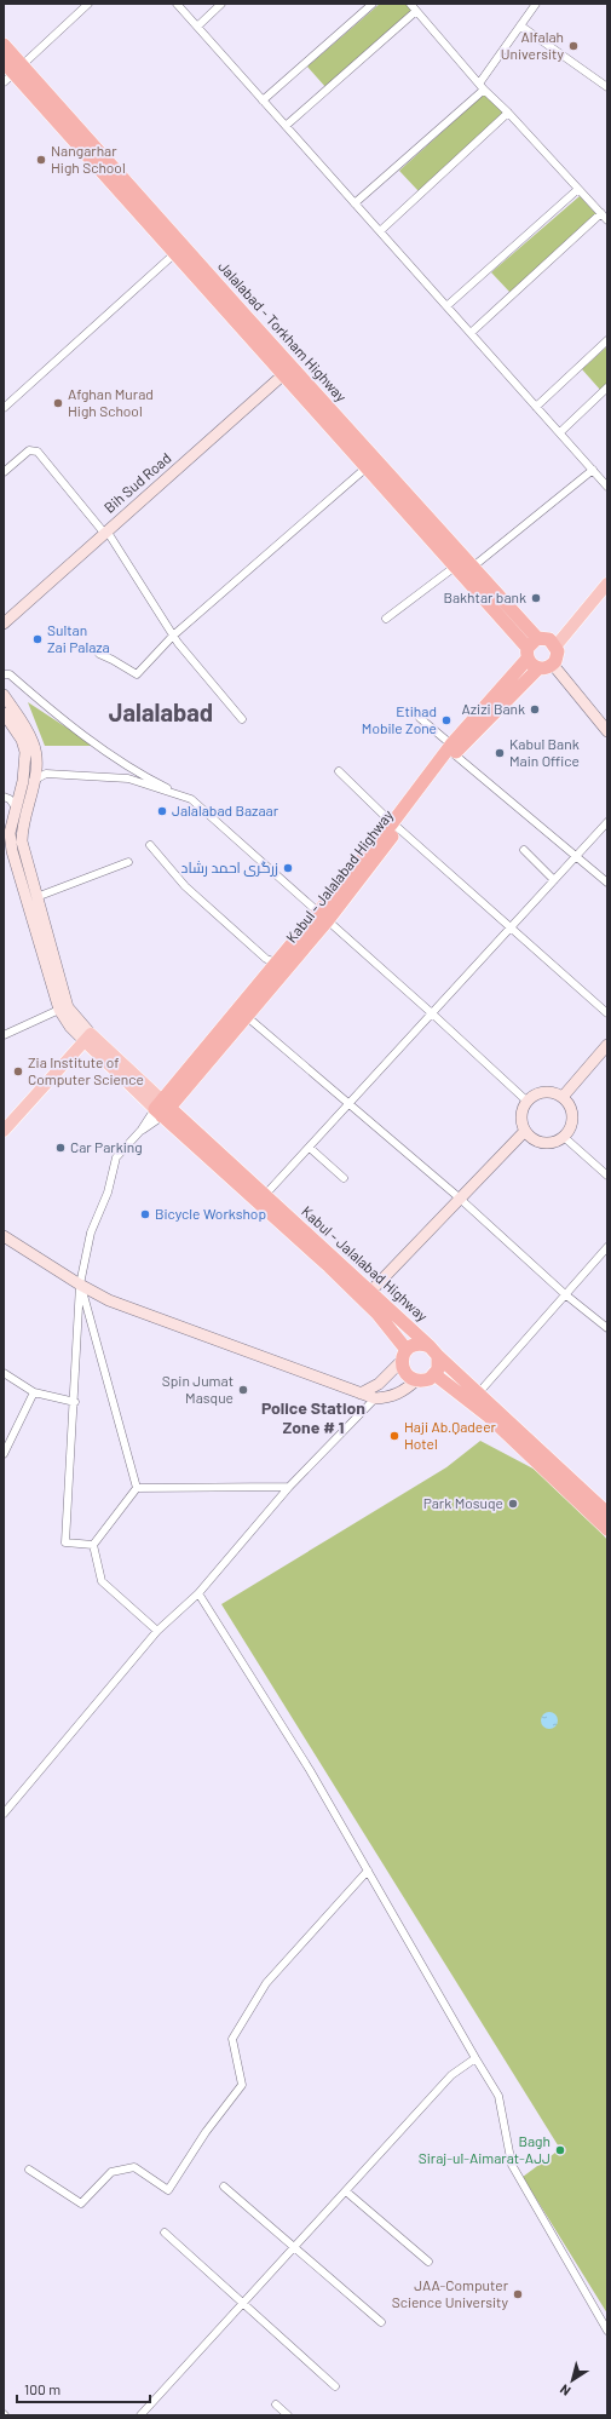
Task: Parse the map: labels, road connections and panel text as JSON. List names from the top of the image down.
{
  "streets": {
    "highway": ["Jalalabad - Torkham Highway", "Kabul - Jalalabad Highway"],
    "main road": ["Bih Sud Road"]
  },
  "crossings": [
    ["Jalalabad - Torkham Highway", "Bih Sud Road"],
    ["Jalalabad - Torkham Highway", "Kabul - Jalalabad Highway"]
  ],
  "districts": ["Jalalabad", "Police Station Zone # 1"],
  "places": [
    "Alfalah University",
    "Nangarhar High School",
    "Afghan Murad High School",
    "Bakhtar bank",
    "Sultan Zai Palaza",
    "Azizi Bank",
    "Etihad Mobile Zone",
    "Kabul Bank Main Office",
    "Jalalabad Bazaar",
    "زرگری احمد رشاد",
    "Zia Institute of Computer Science",
    "Car Parking",
    "Bicycle Workshop",
    "Spin Jumat Masque",
    "Haji Ab.Qadeer Hotel",
    "Park Mosuqe",
    "Bagh Siraj-ul-Aimarat-AJJ",
    "JAA-Computer Science University"
  ],
  "scale_bar": "100 m",
  "north": "bottom left"
}
